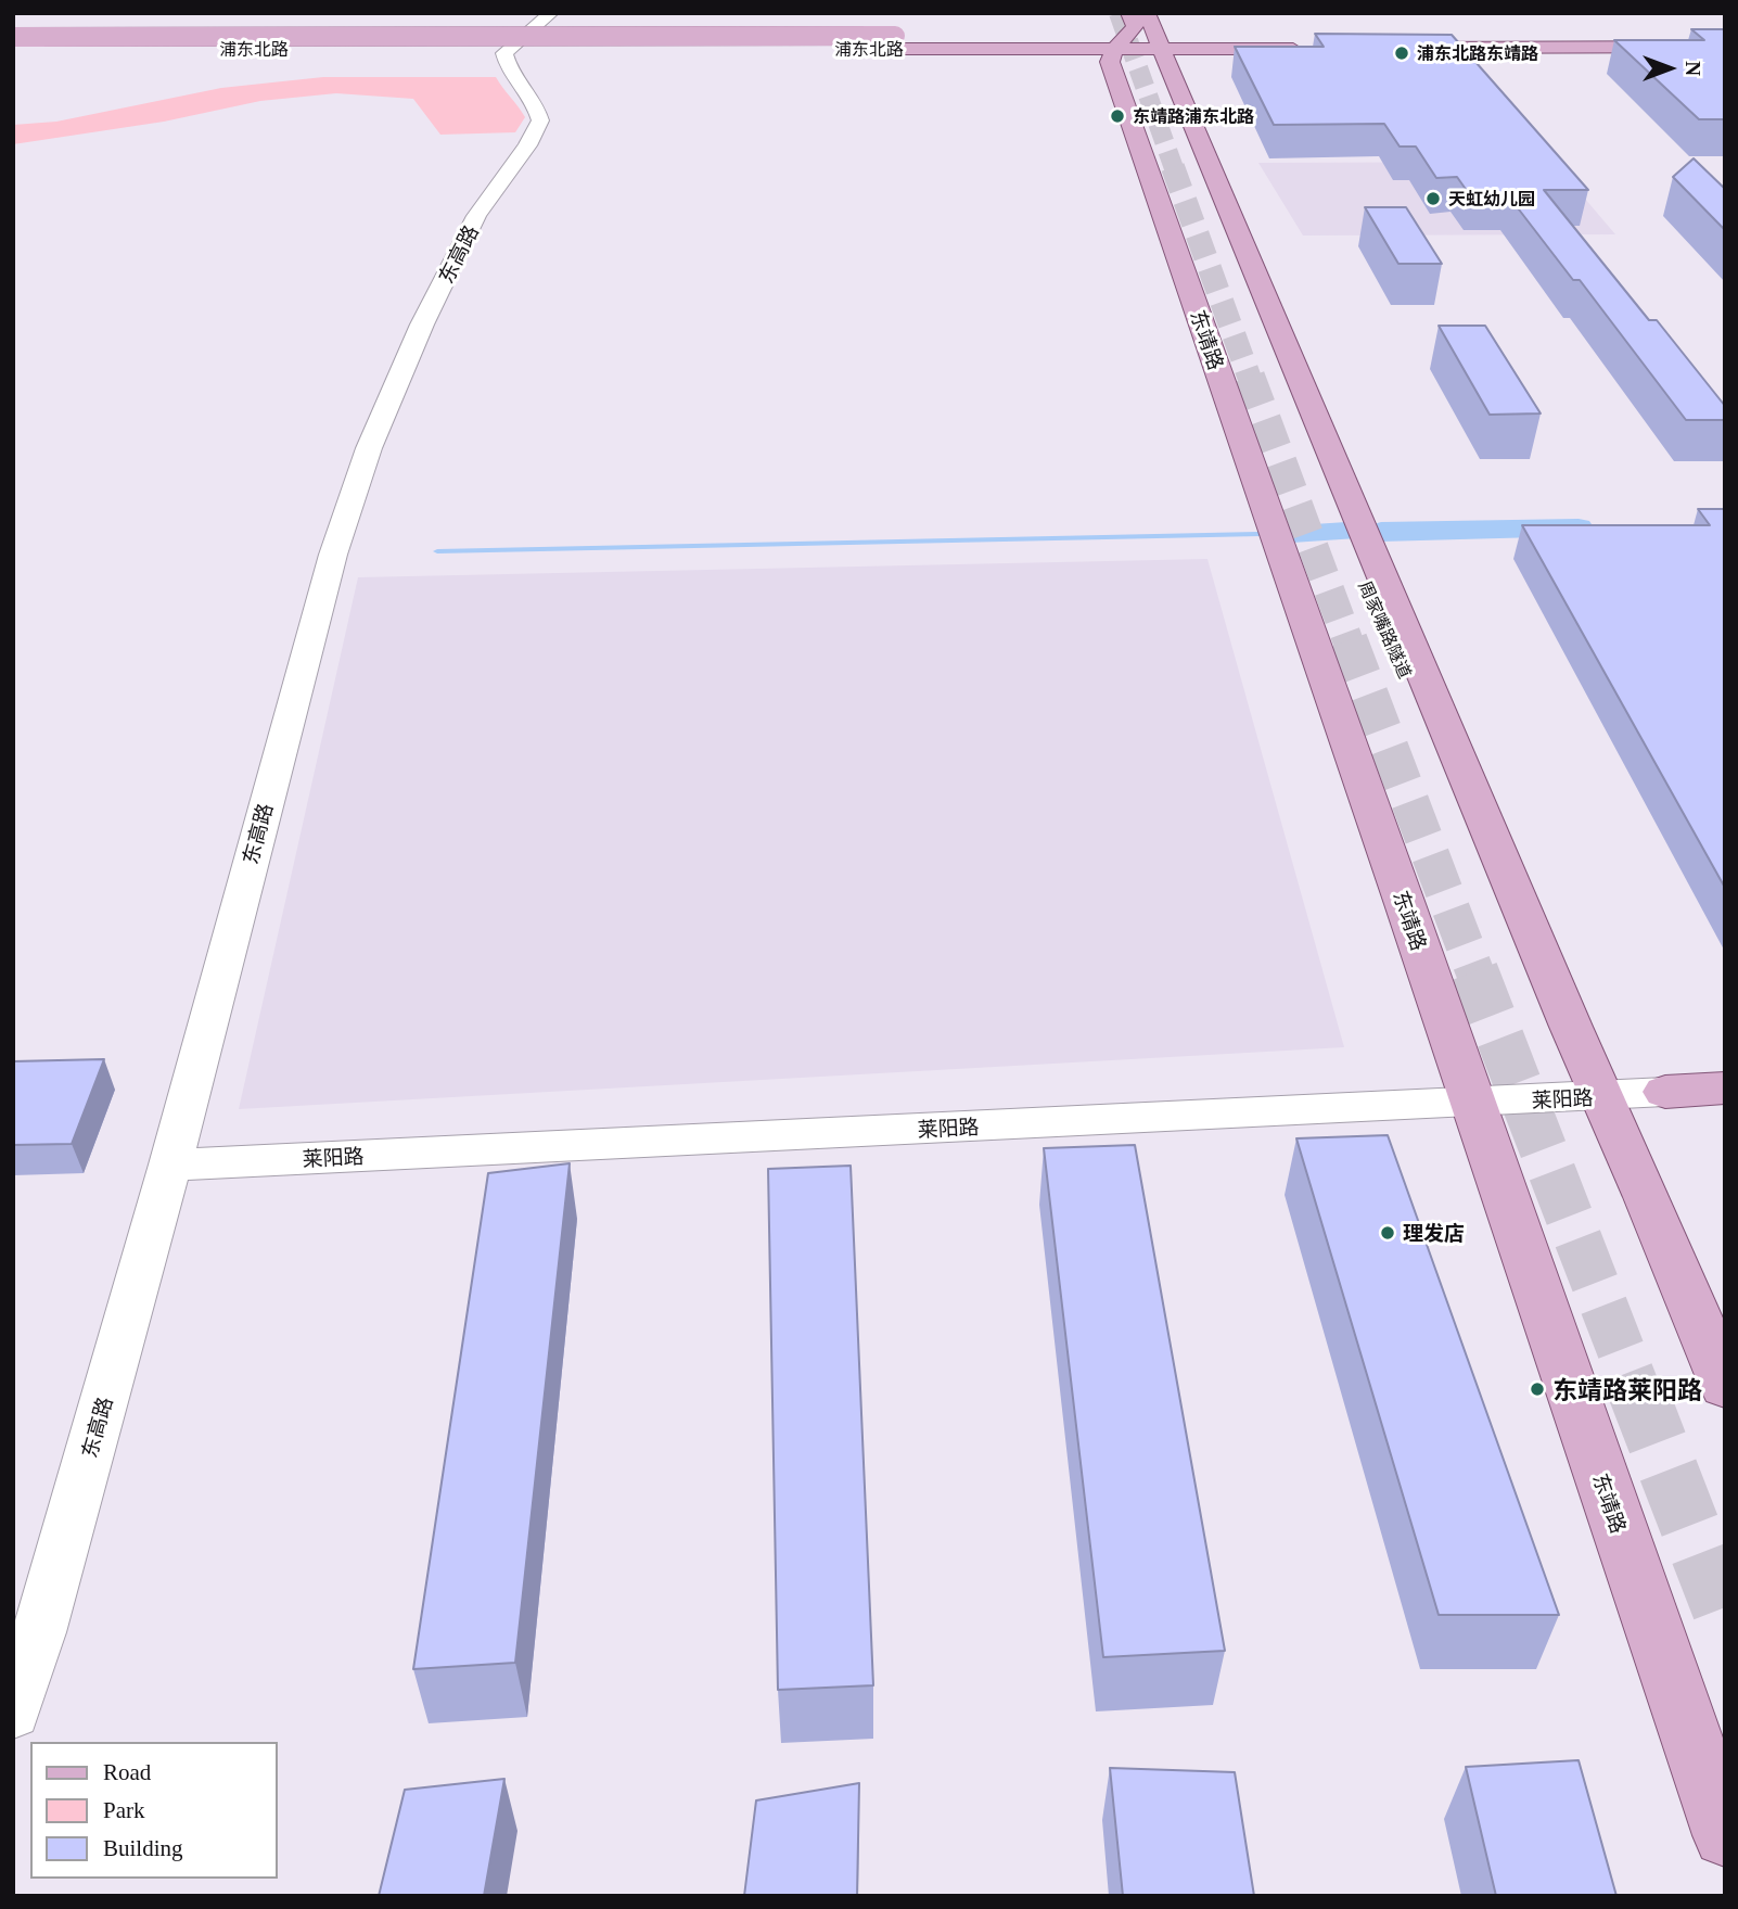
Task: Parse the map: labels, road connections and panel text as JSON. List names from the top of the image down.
{
  "streets": {
    "main road": [
      "浦东北路",
      "东靖路",
      "周家嘴路隧道",
      "莱阳路"
    ],
    "street": ["东高路"]
  },
  "crossings": [
    ["浦东北路", "东靖路"],
    ["东高路", "莱阳路"],
    ["东靖路", "莱阳路"]
  ],
  "places": [
    "浦东北路东靖路",
    "东靖路浦东北路",
    "天虹幼儿园",
    "理发店",
    "东靖路莱阳路"
  ],
  "legend": ["Road", "Park", "Building"],
  "north": "right"
}
